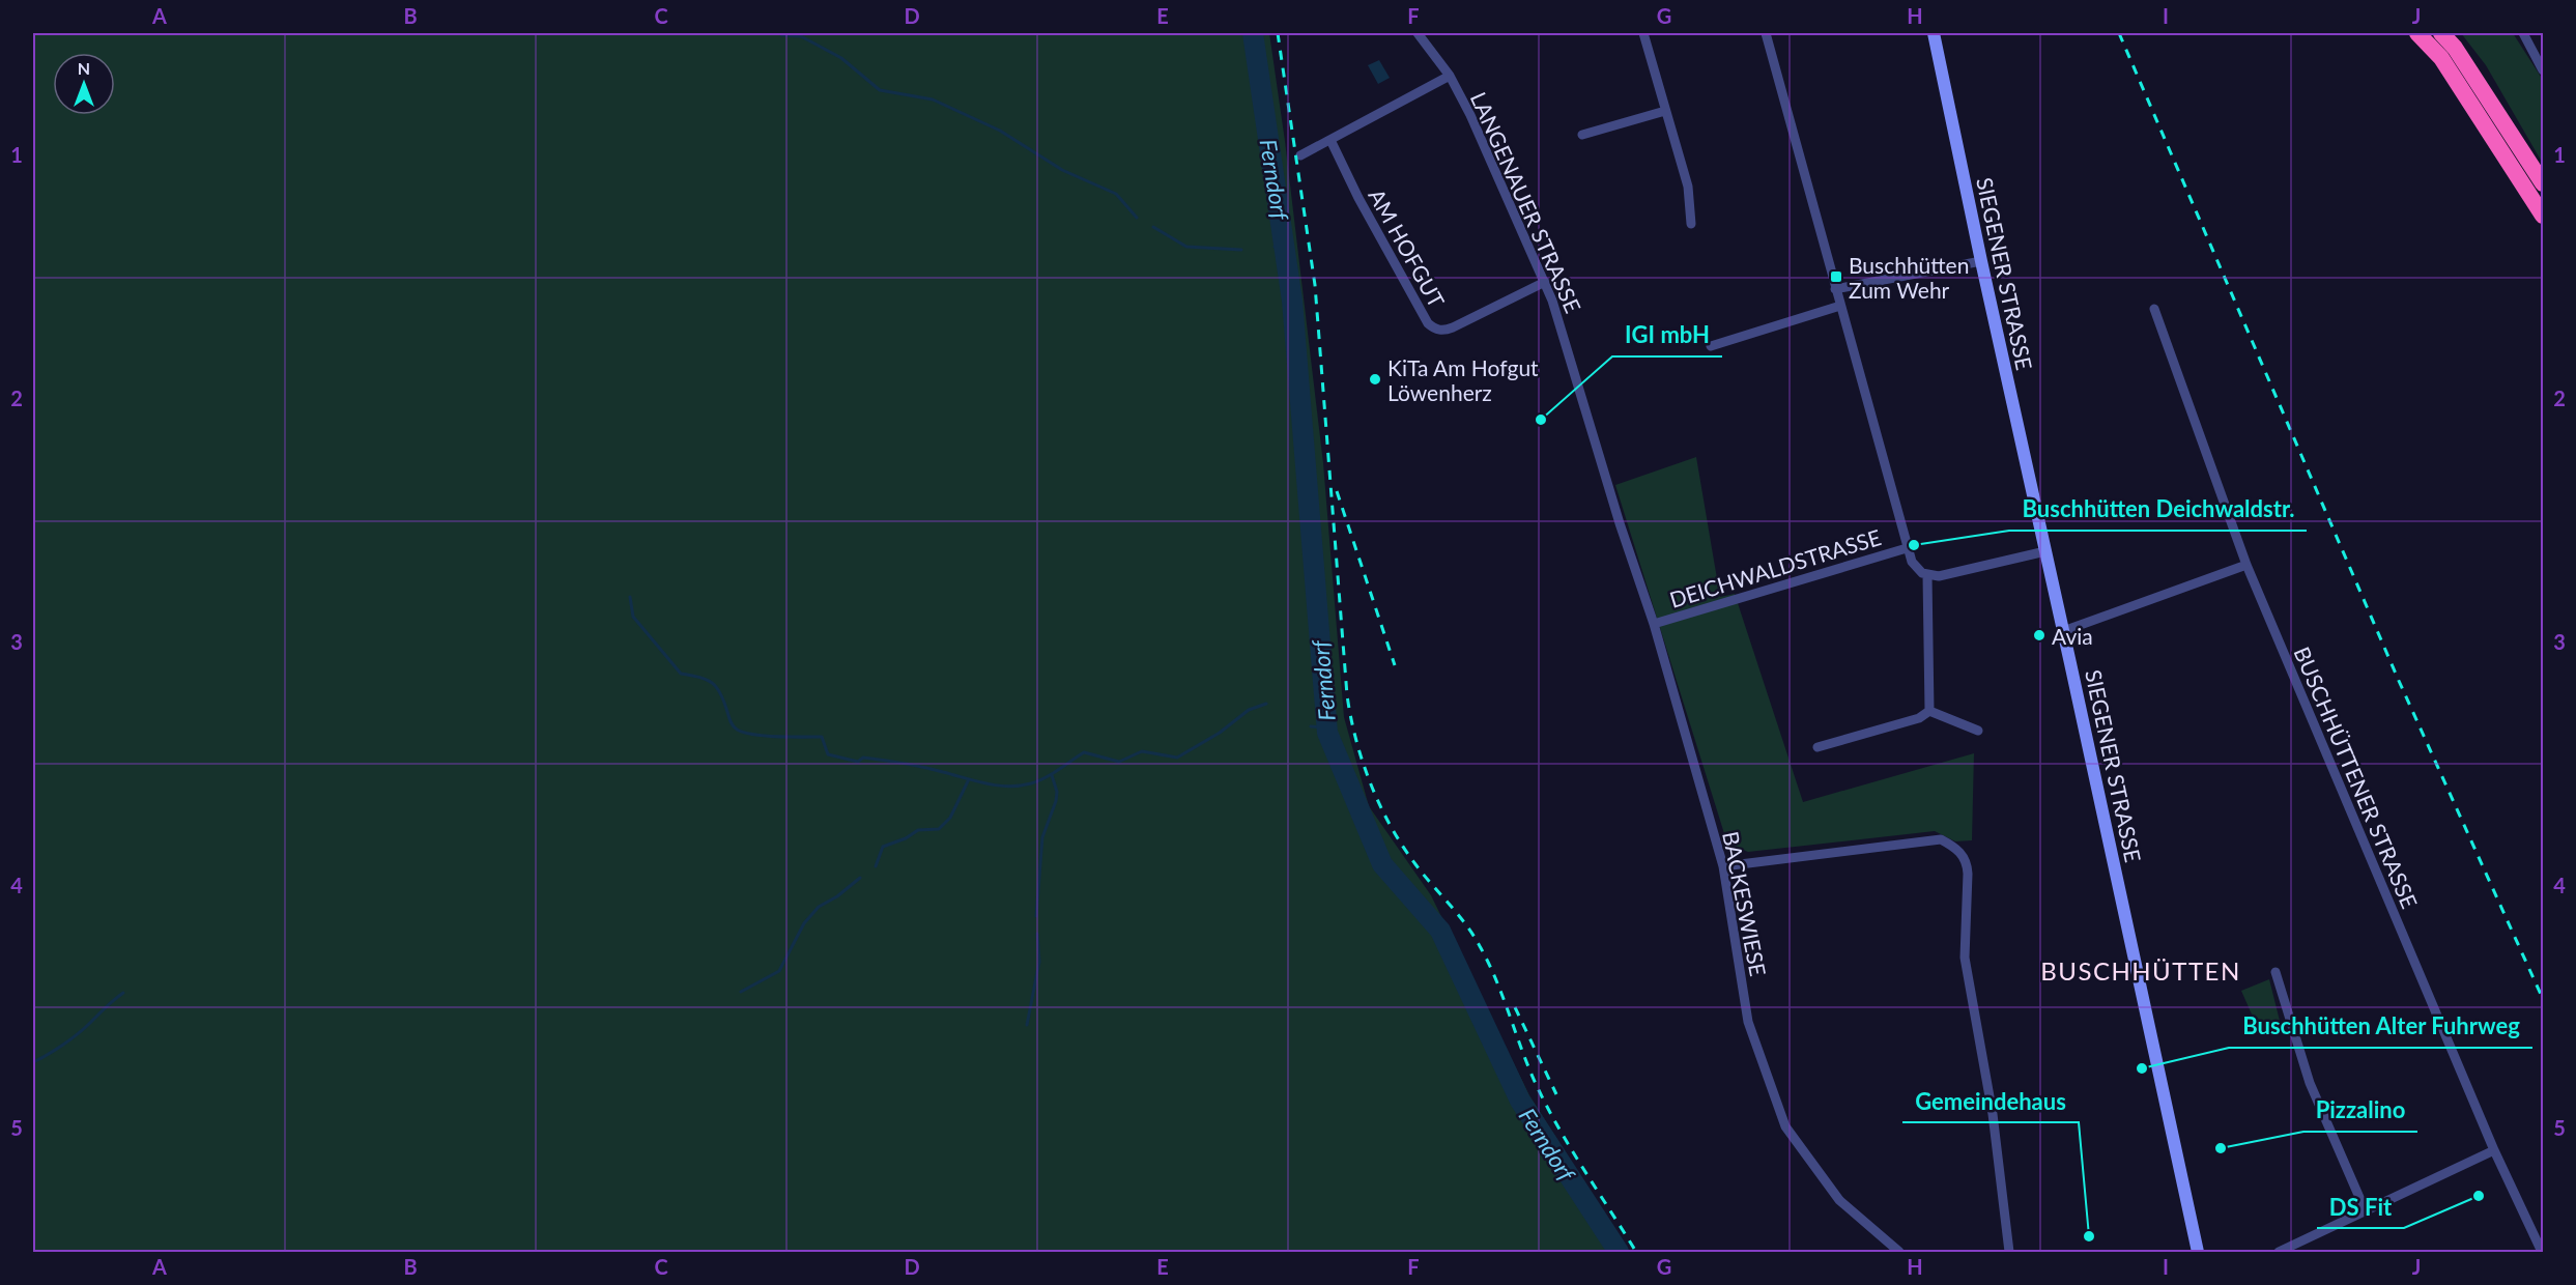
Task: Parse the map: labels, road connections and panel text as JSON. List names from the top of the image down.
{
  "streets": {
    "main road": ["SIEGENER STRASSE"],
    "street": [
      "LANGENAUER STRASSE",
      "AM HOFGUT",
      "DEICHWALDSTRASSE",
      "BUSCHHÜTTENER STRASSE",
      "BACKESWIESE"
    ]
  },
  "crossings": [
    ["LANGENAUER STRASSE", "AM HOFGUT"],
    ["LANGENAUER STRASSE", "BACKESWIESE"],
    ["DEICHWALDSTRASSE", "BACKESWIESE"]
  ],
  "districts": ["BUSCHHÜTTEN"],
  "water": ["Ferndorf"],
  "places": {
    "transit": ["Buschhütten Zum Wehr"],
    "other": [
      "KiTa Am Hofgut Löwenherz",
      "IGI mbH",
      "Buschhütten Deichwaldstr.",
      "Avia",
      "Buschhütten Alter Fuhrweg",
      "Pizzalino",
      "DS Fit",
      "Gemeindehaus"
    ]
  },
  "north": "top",
  "grid": {
    "columns": [
      "A",
      "B",
      "C",
      "D",
      "E",
      "F",
      "G",
      "H",
      "I",
      "J"
    ],
    "rows": [
      "1",
      "2",
      "3",
      "4",
      "5"
    ]
  }
}
